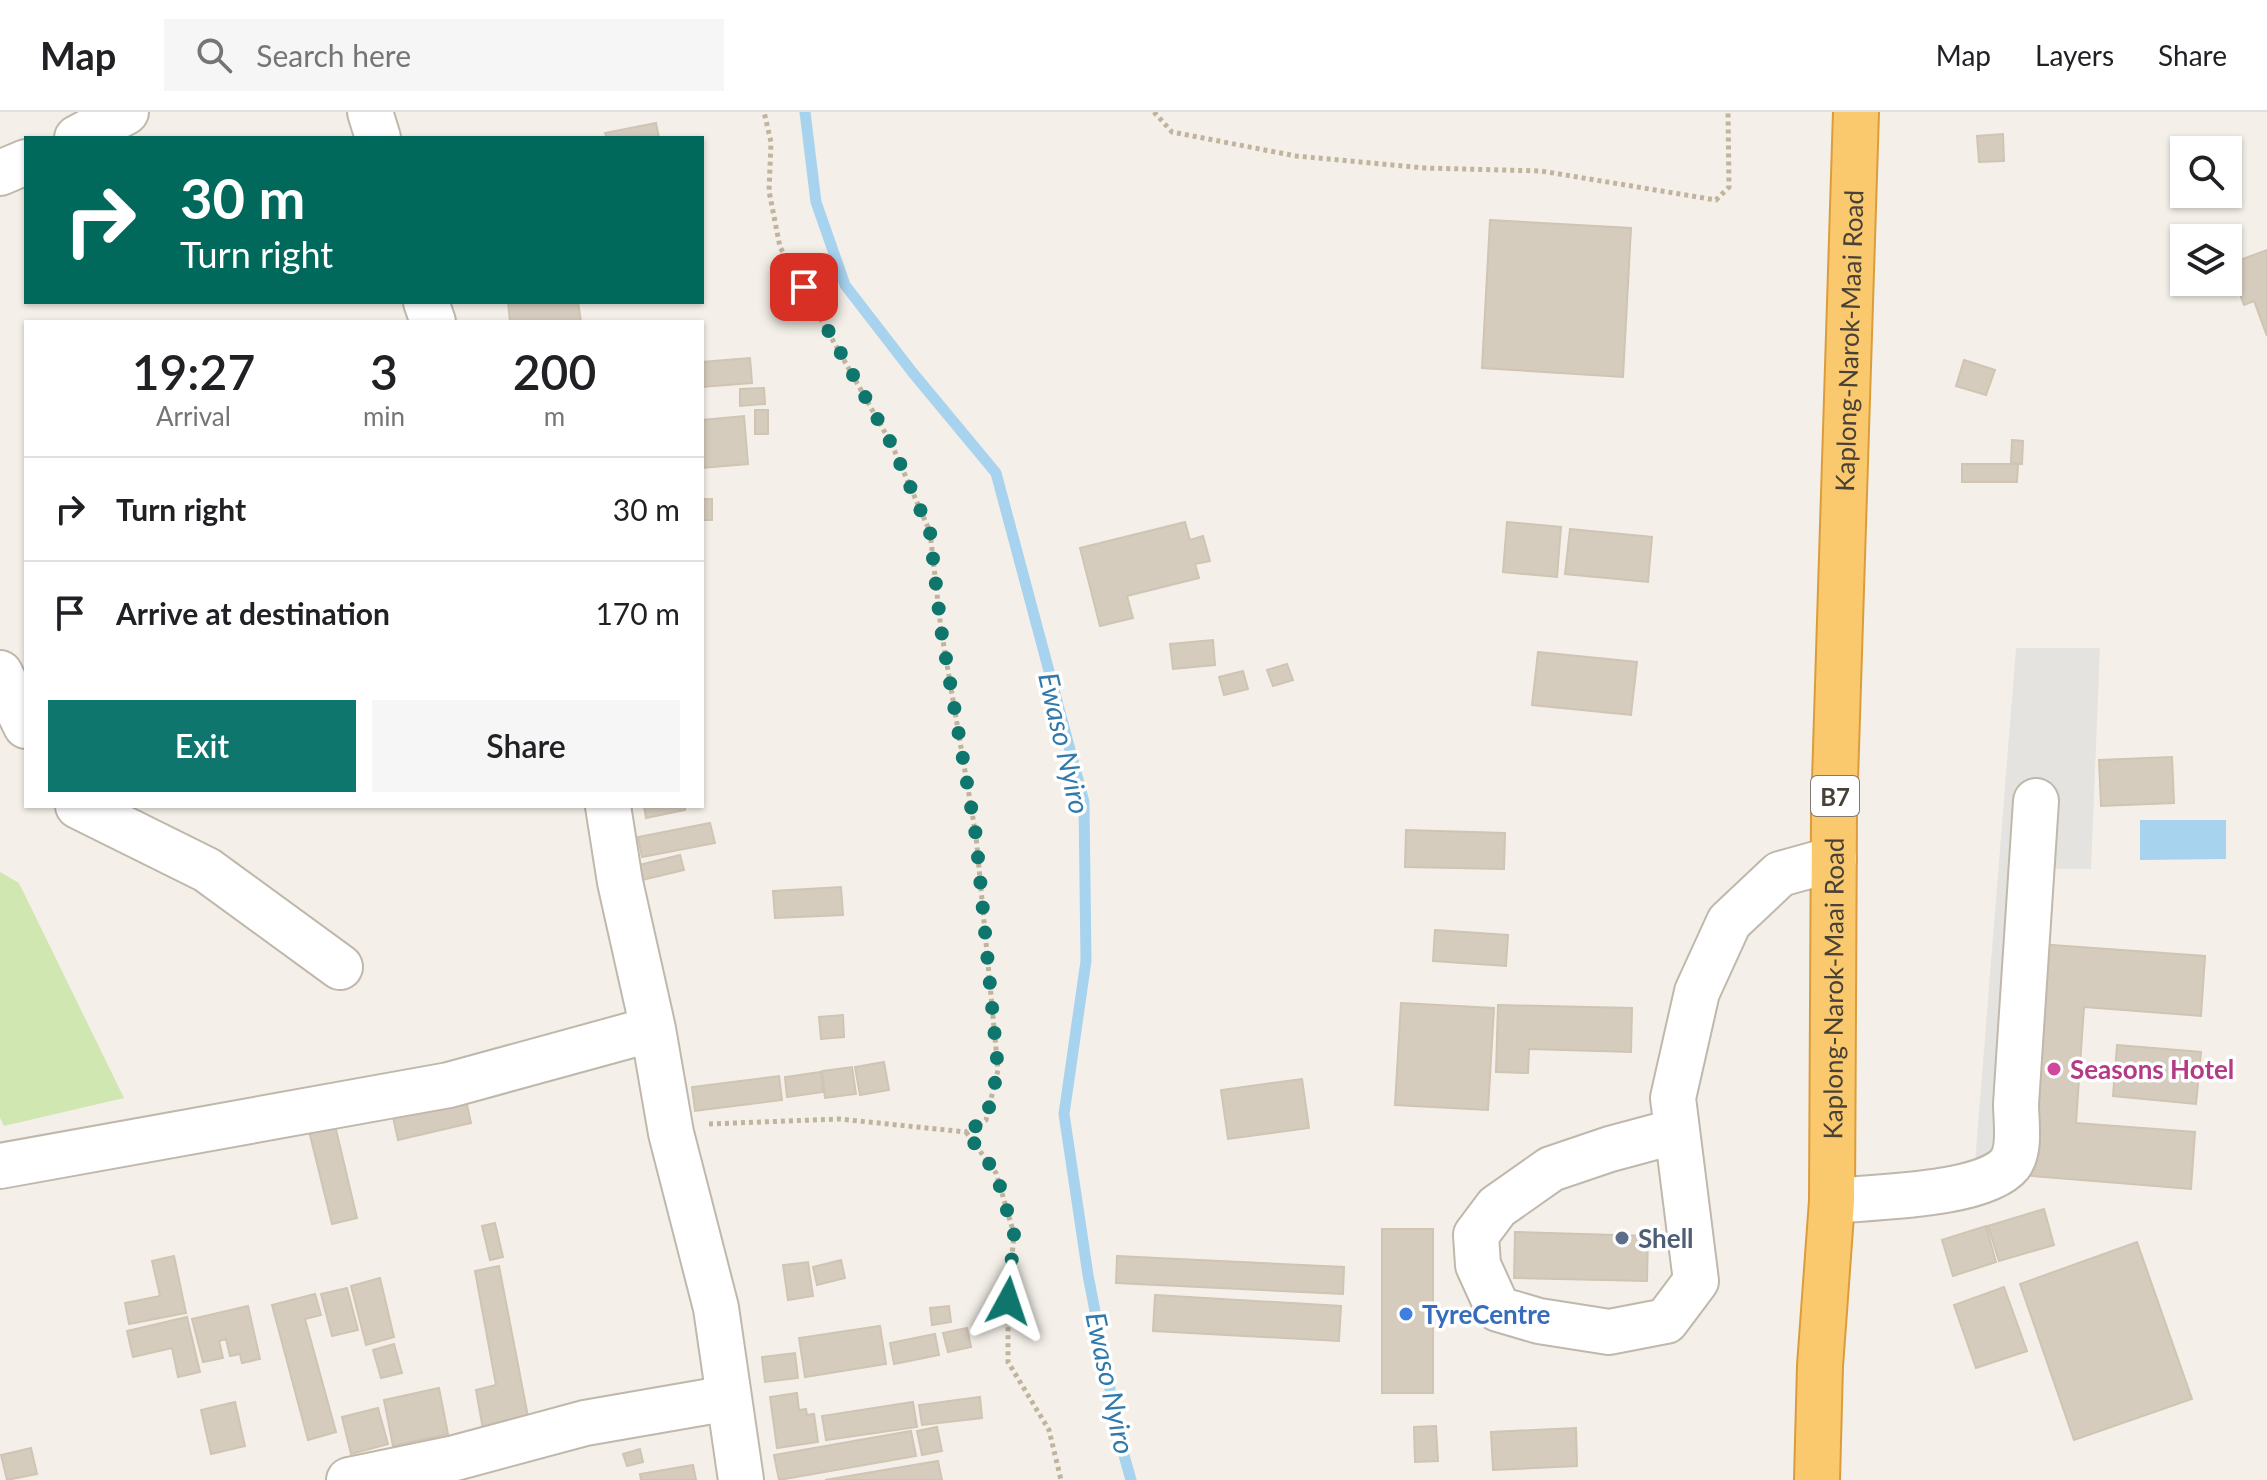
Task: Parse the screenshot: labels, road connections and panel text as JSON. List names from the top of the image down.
{
  "streets": {
    "highway": ["Kaplong-Narok-Maai Road", "B7"]
  },
  "water": ["Ewaso Nyiro"],
  "places": ["Seasons Hotel", "Shell", "TyreCentre"],
  "page": {
    "header": "Map",
    "search": "Search here",
    "nav": ["Map", "Layers", "Share"],
    "turn": ["30 m", "Turn right"],
    "eta": [
      "19:27",
      "Arrival",
      "3",
      "min",
      "200",
      "m"
    ],
    "list": [
      {
        "name": "Turn right",
        "value": "30 m"
      },
      {
        "name": "Arrive at destination",
        "value": "170 m"
      }
    ],
    "buttons": ["Exit", "Share"]
  }
}
